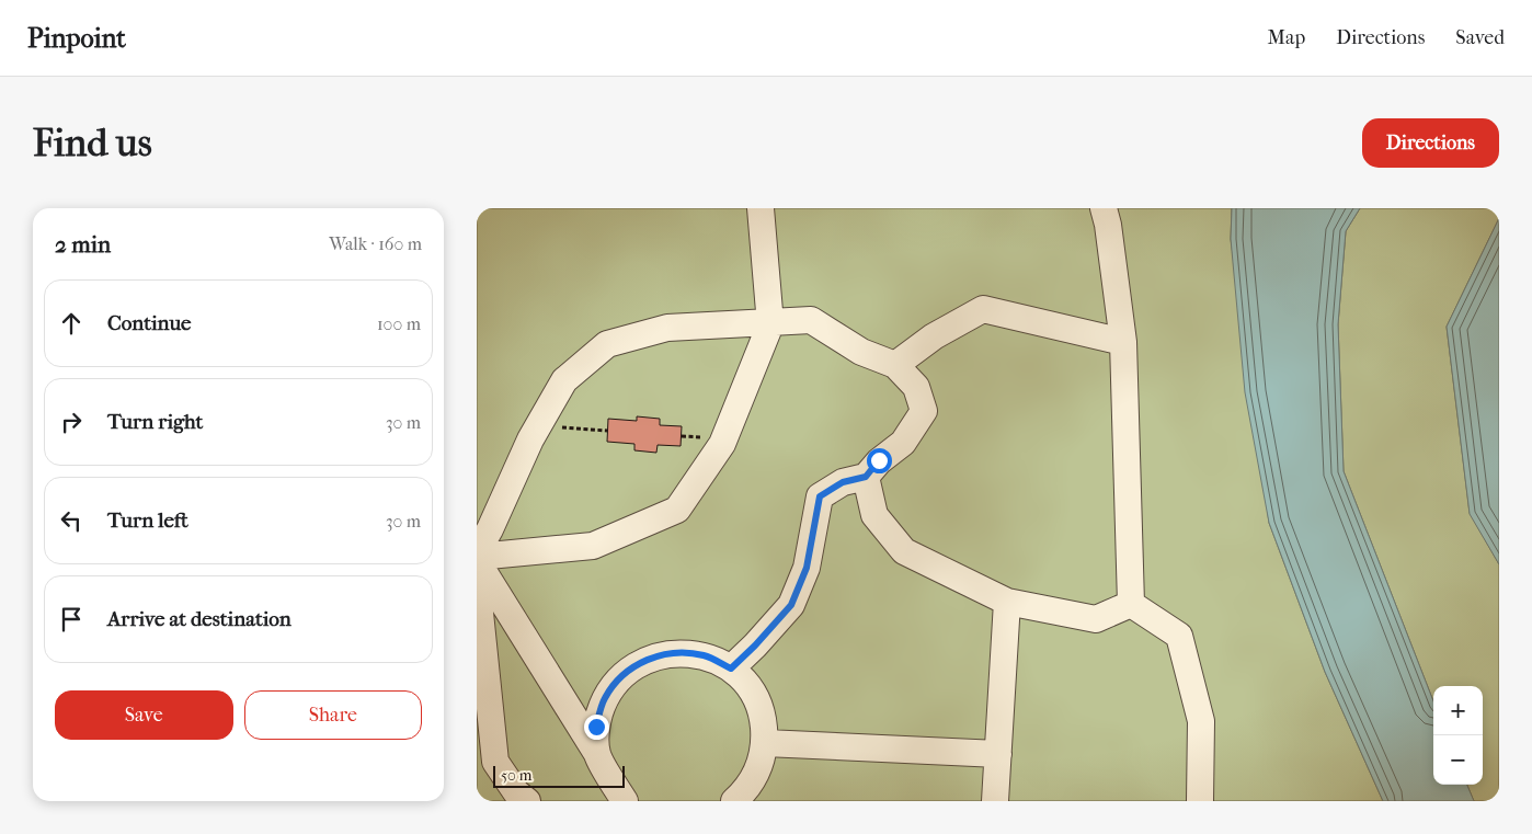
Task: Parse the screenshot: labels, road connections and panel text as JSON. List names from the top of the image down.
{
  "scale_bar": "50 m",
  "page": {
    "header": "Pinpoint",
    "nav": ["Map", "Directions", "Saved"],
    "buttons": [
      "Directions",
      ["Save", "Share"]
    ],
    "title": "Find us",
    "heading": ["2 min", "Walk · 160 m"],
    "list": [
      ["Continue", "100 m"],
      ["Turn right", "30 m"],
      ["Turn left", "30 m"],
      "Arrive at destination"
    ],
    "map_buttons": ["+", "−"],
    "scale": "50 m"
  }
}
